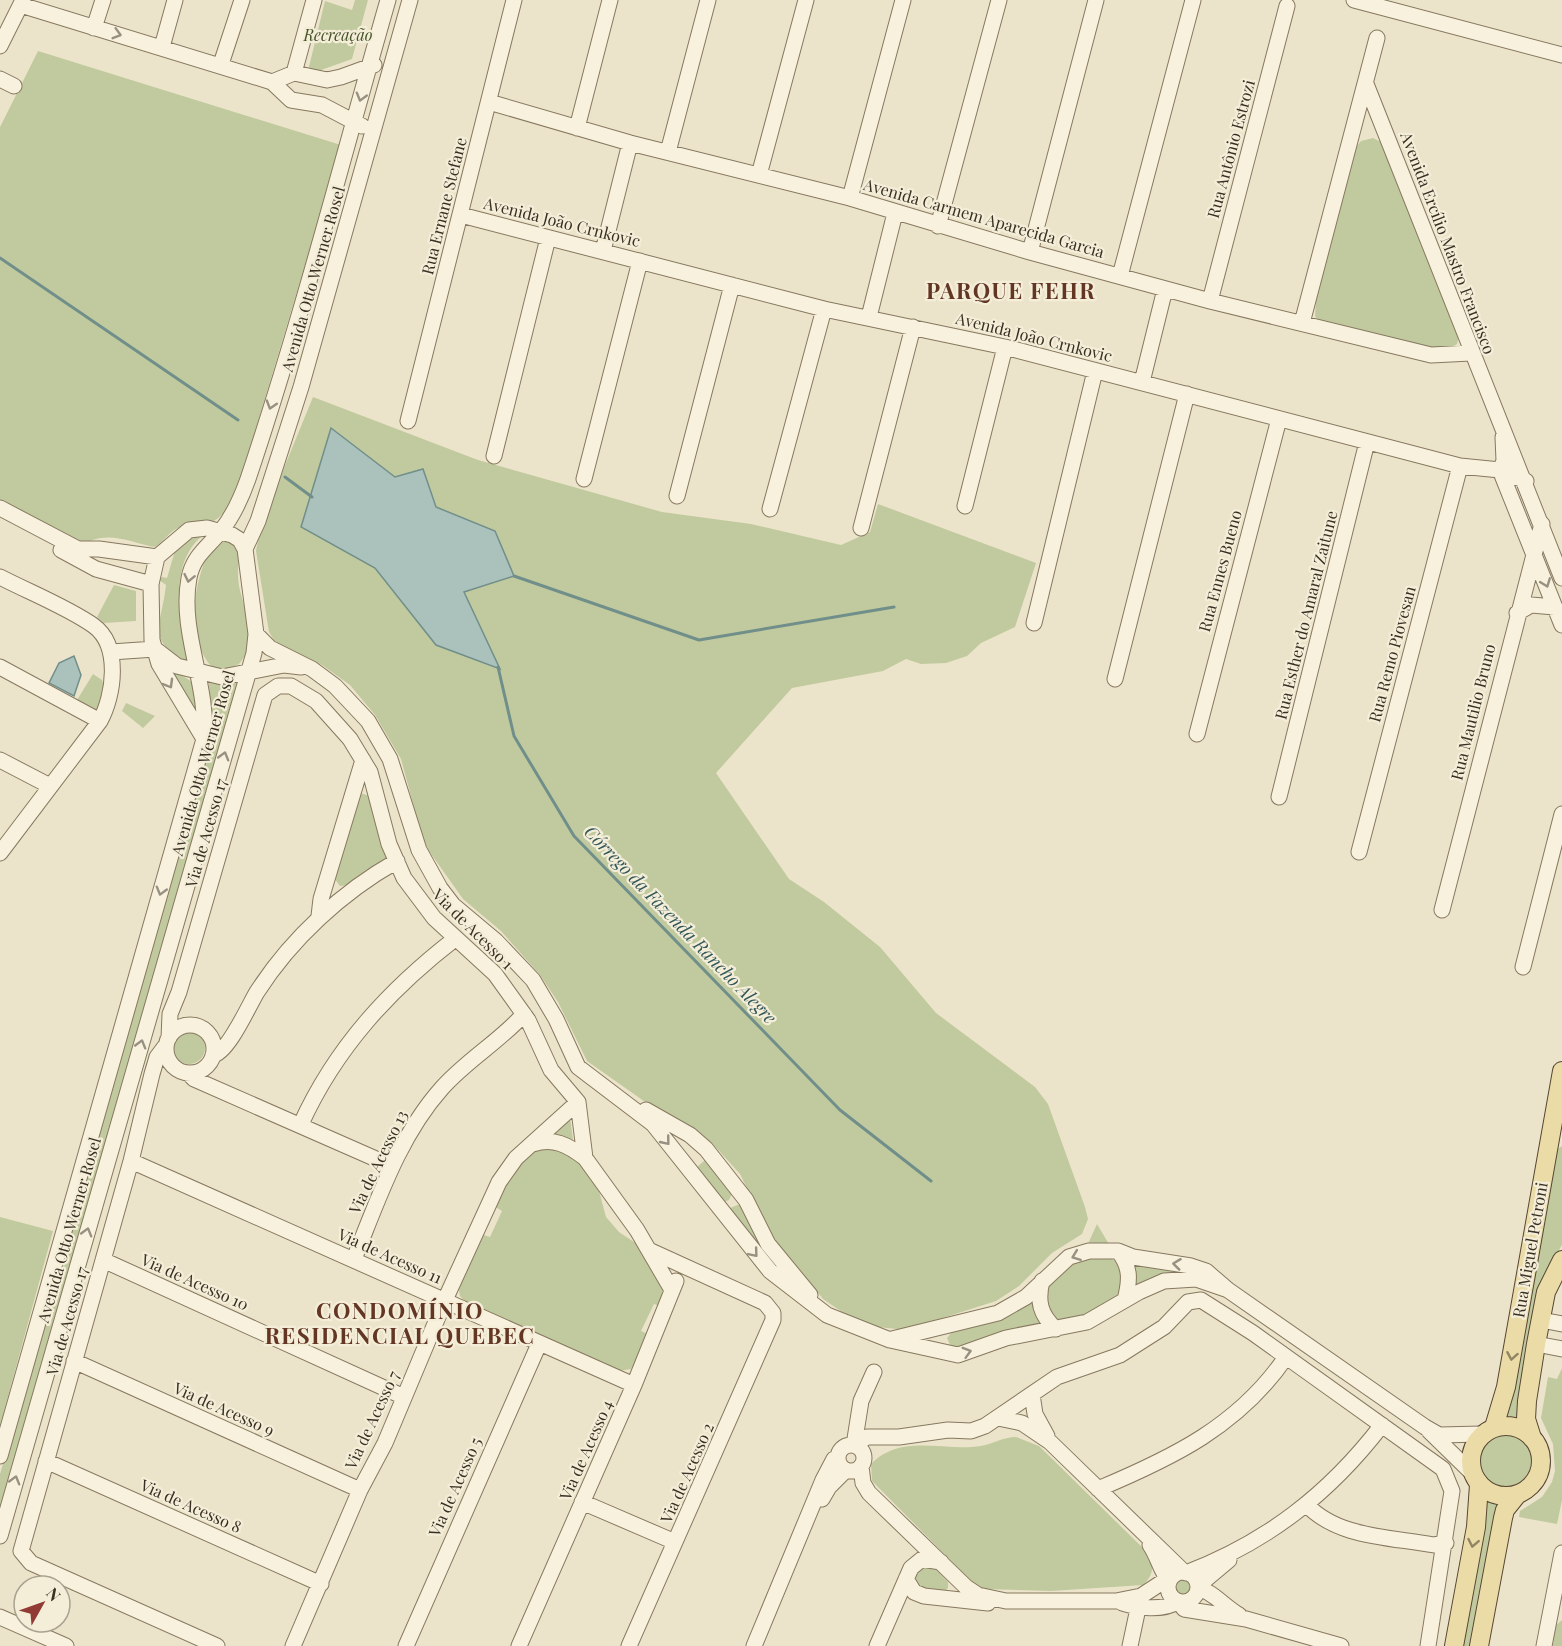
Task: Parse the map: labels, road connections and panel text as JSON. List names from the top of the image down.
{
  "streets": {
    "main road": ["Rua Miguel Petroni"],
    "street": [
      "Rua Antônio Estrozi",
      "Rua Ernane Stefane",
      "Avenida Carmem Aparecida Garcia",
      "Avenida João Crnkovic",
      "Avenida Ercílio Mastro Francisco",
      "Avenida Otto Werner Rosel",
      "Rua Ennes Bueno",
      "Rua Esther do Amaral Zaitune",
      "Rua Remo Piovesan",
      "Rua Mautilio Bruno",
      "Via de Acesso 17",
      "Via de Acesso 1",
      "Via de Acesso 13",
      "Via de Acesso 11",
      "Via de Acesso 10",
      "Via de Acesso 9",
      "Via de Acesso 7",
      "Via de Acesso 4",
      "Via de Acesso 2",
      "Via de Acesso 5",
      "Via de Acesso 8"
    ]
  },
  "crossings": [
    ["Rua Antônio Estrozi", "Avenida Carmem Aparecida Garcia"],
    ["Rua Ernane Stefane", "Avenida Carmem Aparecida Garcia"],
    ["Rua Ernane Stefane", "Avenida João Crnkovic"],
    ["Avenida Carmem Aparecida Garcia", "Avenida Ercílio Mastro Francisco"],
    ["Avenida João Crnkovic", "Avenida Ercílio Mastro Francisco"],
    ["Avenida João Crnkovic", "Rua Ennes Bueno"],
    ["Avenida João Crnkovic", "Rua Esther do Amaral Zaitune"],
    ["Avenida João Crnkovic", "Rua Remo Piovesan"],
    ["Avenida Ercílio Mastro Francisco", "Rua Mautilio Bruno"],
    ["Via de Acesso 17", "Via de Acesso 1"],
    ["Via de Acesso 17", "Via de Acesso 11"],
    ["Via de Acesso 17", "Via de Acesso 10"],
    ["Via de Acesso 17", "Via de Acesso 9"],
    ["Via de Acesso 17", "Via de Acesso 8"],
    ["Via de Acesso 1", "Via de Acesso 13"],
    ["Via de Acesso 1", "Via de Acesso 7"],
    ["Via de Acesso 13", "Via de Acesso 11"],
    ["Via de Acesso 11", "Via de Acesso 7"],
    ["Via de Acesso 11", "Via de Acesso 4"],
    ["Via de Acesso 11", "Via de Acesso 5"],
    ["Via de Acesso 10", "Via de Acesso 7"],
    ["Via de Acesso 9", "Via de Acesso 7"],
    ["Via de Acesso 7", "Via de Acesso 8"],
    ["Via de Acesso 4", "Via de Acesso 2"]
  ],
  "districts": ["PARQUE FEHR", "CONDOMÍNIO RESIDENCIAL QUEBEC"],
  "water": ["Córrego da Fazenda Rancho Alegre"],
  "parks": ["Recreação"],
  "north": "top right"
}
